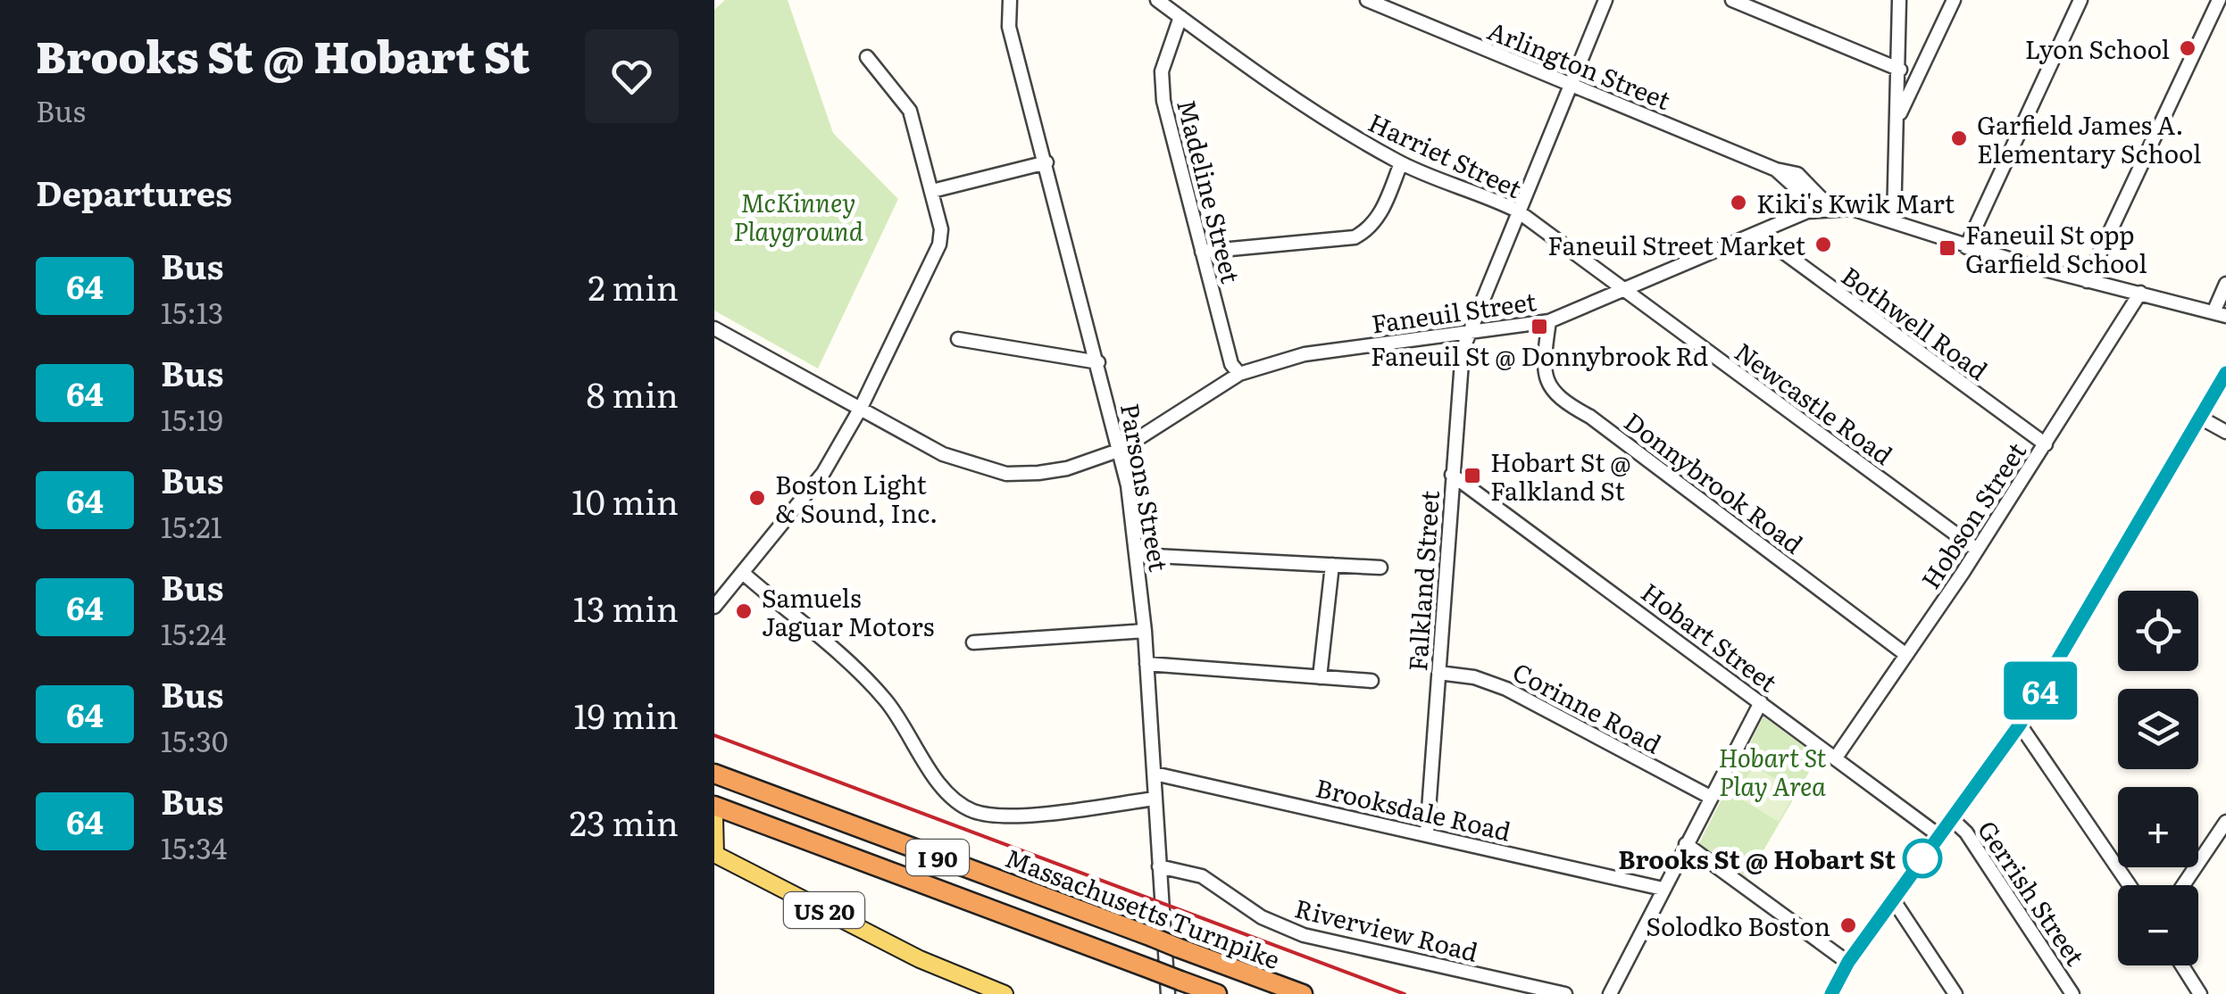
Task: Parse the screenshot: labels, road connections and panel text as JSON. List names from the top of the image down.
{
  "streets": {
    "highway": ["I 90", "Massachusetts Turnpike"],
    "main road": ["US 20"],
    "street": [
      "Arlington Street",
      "Harriet Street",
      "Madeline Street",
      "Faneuil Street",
      "Bothwell Road",
      "Newcastle Road",
      "Donnybrook Road",
      "Parsons Street",
      "Hobson Street",
      "Falkland Street",
      "Hobart Street",
      "Corinne Road",
      "Brooksdale Road",
      "Gerrish Street",
      "Riverview Road"
    ]
  },
  "crossings": [
    ["Arlington Street", "Faneuil Street"],
    ["Arlington Street", "Falkland Street"],
    ["Harriet Street", "Madeline Street"],
    ["Harriet Street", "Faneuil Street"],
    ["Harriet Street", "Newcastle Road"],
    ["Harriet Street", "Falkland Street"],
    ["Madeline Street", "Faneuil Street"],
    ["Faneuil Street", "Bothwell Road"],
    ["Faneuil Street", "Newcastle Road"],
    ["Faneuil Street", "Donnybrook Road"],
    ["Faneuil Street", "Parsons Street"],
    ["Faneuil Street", "Hobson Street"],
    ["Faneuil Street", "Falkland Street"],
    ["Bothwell Road", "Hobson Street"],
    ["Newcastle Road", "Hobson Street"],
    ["Donnybrook Road", "Hobson Street"],
    ["Parsons Street", "Brooksdale Road"],
    ["Parsons Street", "I 90"],
    ["Parsons Street", "Riverview Road"],
    ["Hobson Street", "Hobart Street"],
    ["Falkland Street", "Hobart Street"],
    ["Falkland Street", "Corinne Road"],
    ["Falkland Street", "Brooksdale Road"]
  ],
  "parks": ["McKinney Playground", "Hobart St Play Area"],
  "places": {
    "other": [
      "Lyon School",
      "Garfield James A. Elementary School",
      "Kiki's Kwik Mart",
      "Faneuil Street Market",
      "Boston Light & Sound, Inc.",
      "Samuels Jaguar Motors",
      "Brooks St @ Hobart St",
      "Solodko Boston"
    ],
    "transit": ["Faneuil St opp Garfield School", "Faneuil St @ Donnybrook Rd", "Hobart St @ Falkland St"]
  },
  "lines": ["bus line 64"],
  "page": {
    "heading": [
      ["Brooks St @ Hobart St", "Bus"],
      "Departures"
    ],
    "on_map": "64",
    "list": [
      {
        "mark": "64",
        "name": "Bus",
        "note": "15:13",
        "value": "2 min"
      },
      {
        "mark": "64",
        "name": "Bus",
        "note": "15:19",
        "value": "8 min"
      },
      {
        "mark": "64",
        "name": "Bus",
        "note": "15:21",
        "value": "10 min"
      },
      {
        "mark": "64",
        "name": "Bus",
        "note": "15:24",
        "value": "13 min"
      },
      {
        "mark": "64",
        "name": "Bus",
        "note": "15:30",
        "value": "19 min"
      },
      {
        "mark": "64",
        "name": "Bus",
        "note": "15:34",
        "value": "23 min"
      }
    ],
    "map_buttons": ["+", "−"]
  }
}
